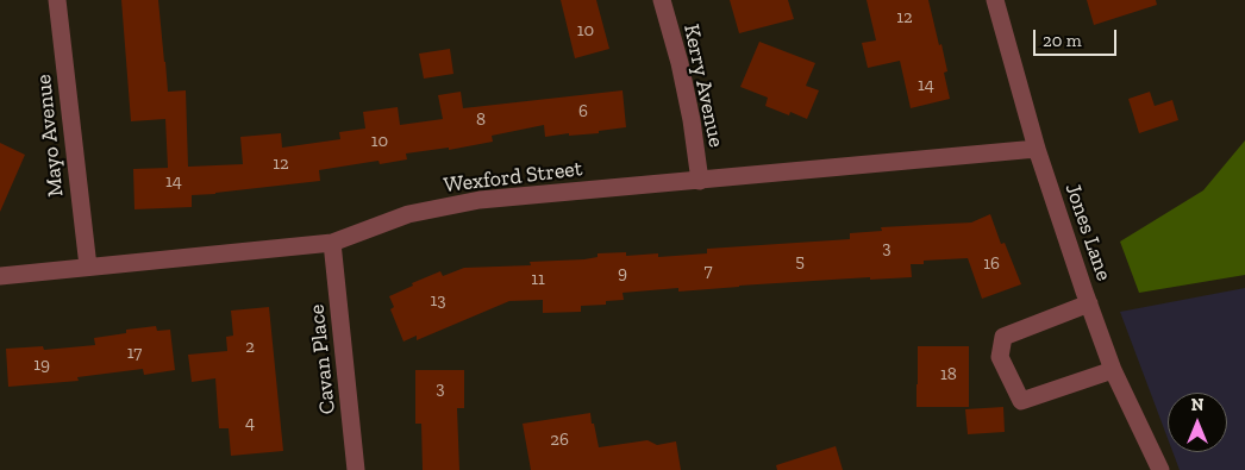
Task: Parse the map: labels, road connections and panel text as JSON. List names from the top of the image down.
{
  "streets": {
    "street": [
      "Kerry Avenue",
      "Mayo Avenue",
      "Wexford Street",
      "Jones Lane",
      "Cavan Place"
    ]
  },
  "crossings": [
    ["Kerry Avenue", "Wexford Street"],
    ["Mayo Avenue", "Wexford Street"],
    ["Wexford Street", "Jones Lane"],
    ["Wexford Street", "Cavan Place"]
  ],
  "house_numbers": [
    "12",
    "10",
    "14",
    "6",
    "8",
    "10",
    "12",
    "14",
    "3",
    "5",
    "16",
    "7",
    "9",
    "11",
    "13",
    "2",
    "17",
    "19",
    "18",
    "3",
    "4",
    "26"
  ],
  "scale_bar": "20 m",
  "north": "top"
}
